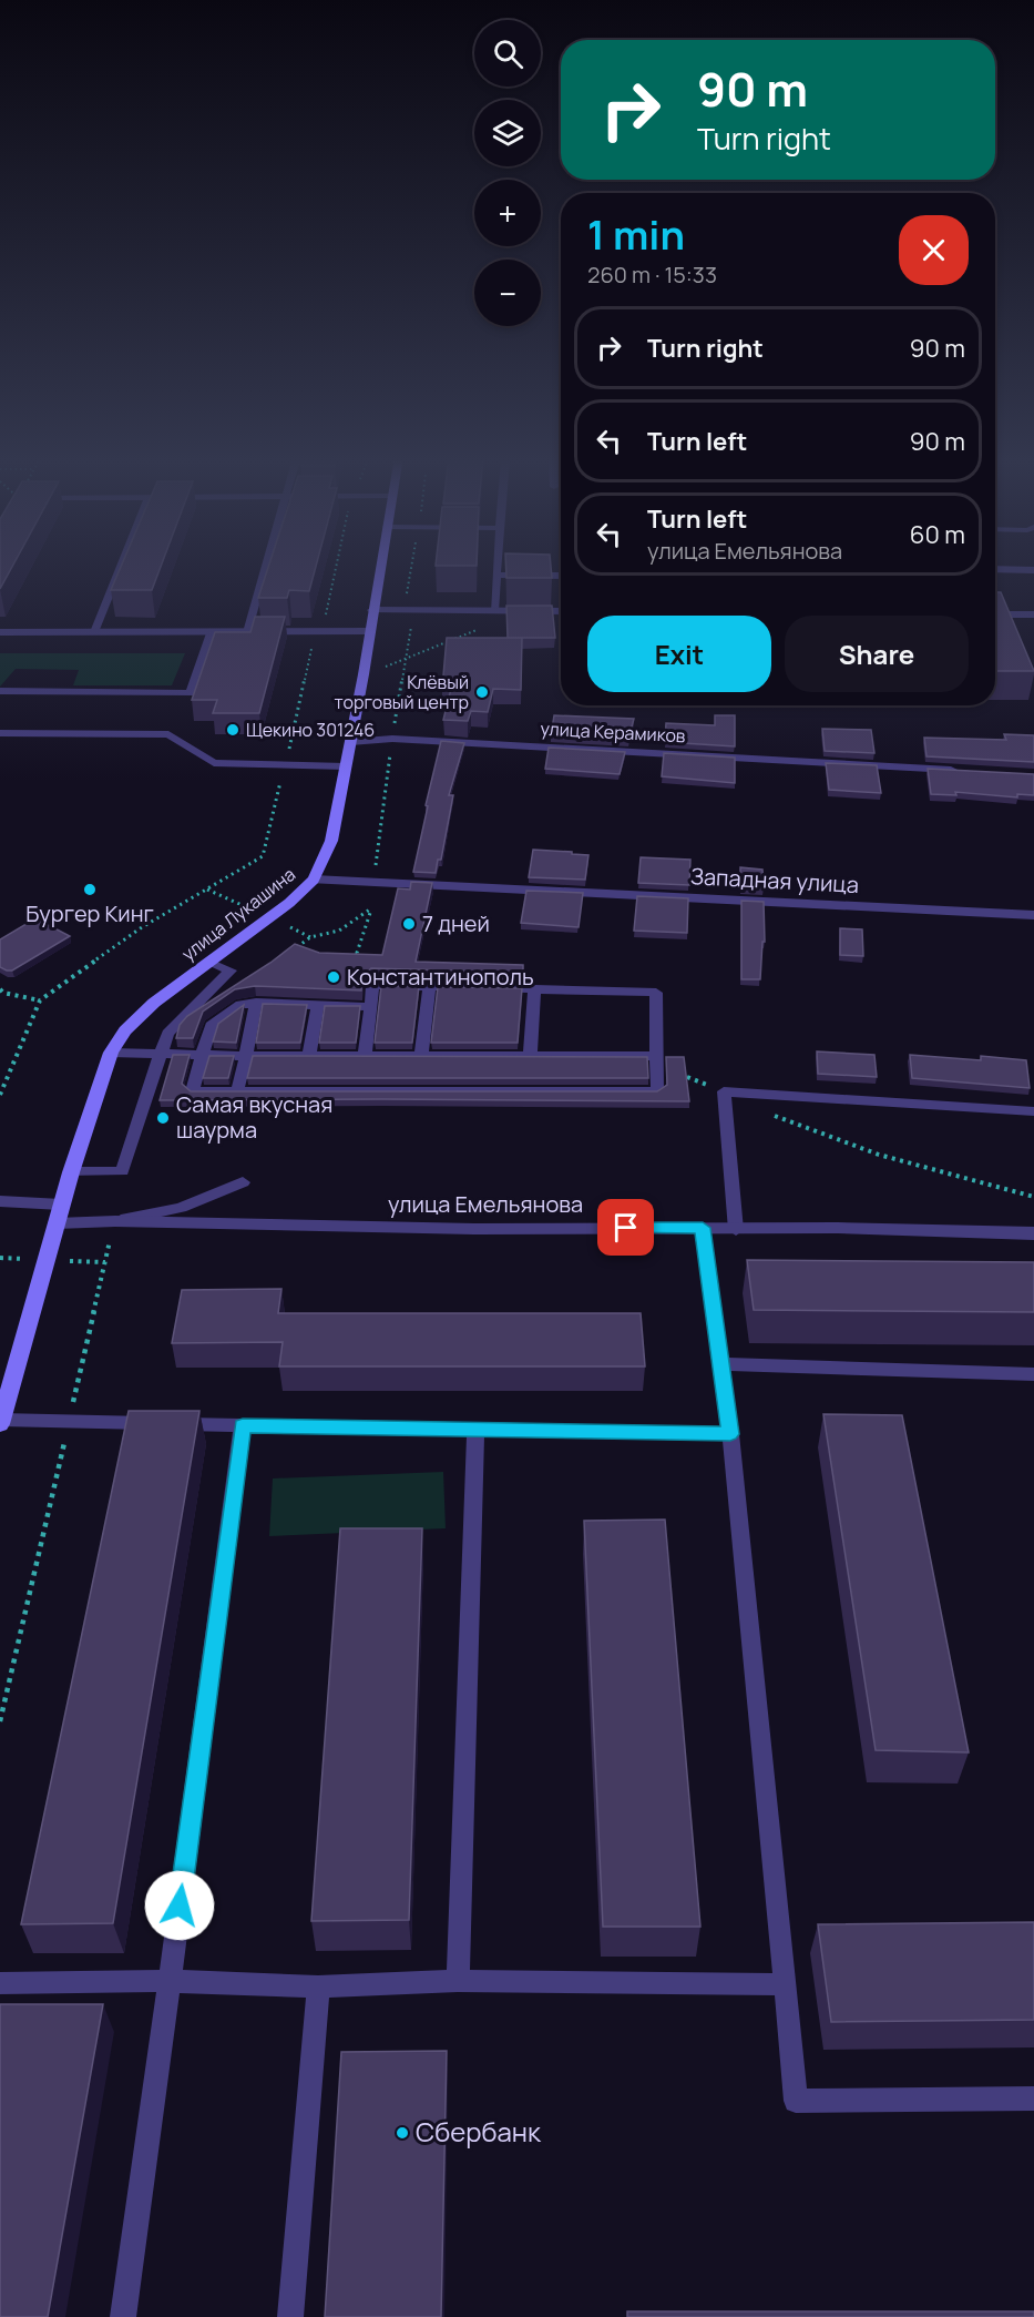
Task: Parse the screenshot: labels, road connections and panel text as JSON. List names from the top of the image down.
{
  "streets": {
    "main road": ["улица Лукашина"],
    "street": ["улица Керамиков", "Западная улица", "улица Емельянова"]
  },
  "crossings": [
    ["улица Керамиков", "улица Лукашина"],
    ["Западная улица", "улица Лукашина"],
    ["улица Лукашина", "улица Емельянова"]
  ],
  "places": [
    "Клёвый торговый центр",
    "Щекино 301246",
    "Бургер Кинг",
    "7 дней",
    "Константинополь",
    "Самая вкусная шаурма",
    "Сбербанк"
  ],
  "page": {
    "map_buttons": ["+", "−"],
    "turn": ["90 m", "Turn right"],
    "heading": ["1 min", "260 m · 15:33"],
    "list": [
      {
        "name": "Turn right",
        "value": "90 m"
      },
      {
        "name": "Turn left",
        "value": "90 m"
      },
      {
        "name": "Turn left",
        "note": "улица Емельянова",
        "value": "60 m"
      }
    ],
    "buttons": ["Exit", "Share"]
  }
}
